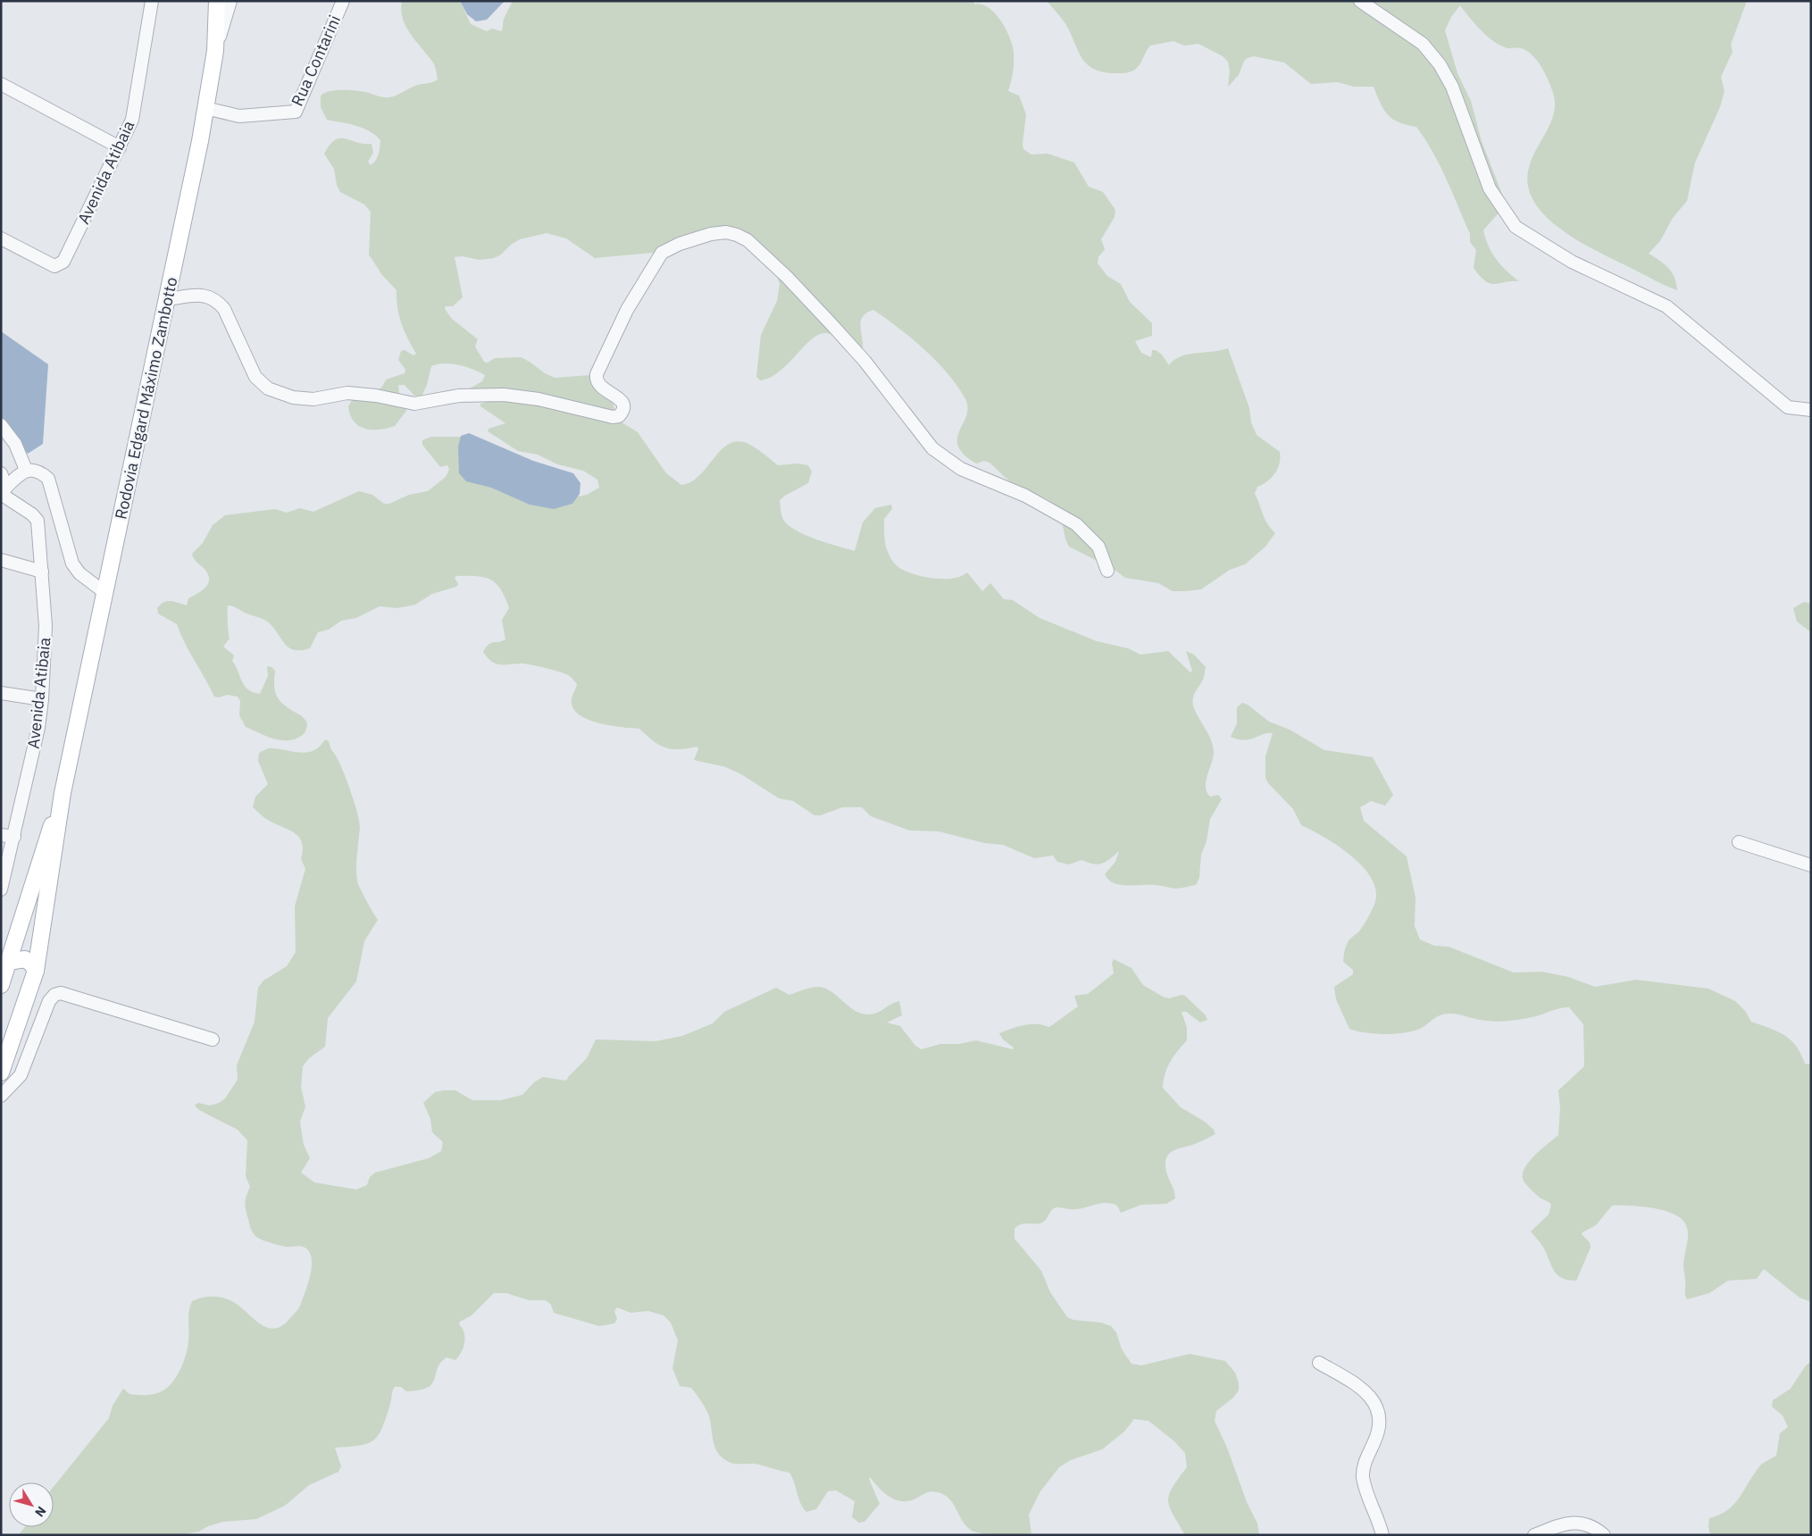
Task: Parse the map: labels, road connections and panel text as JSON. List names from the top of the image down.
{
  "streets": {
    "main road": ["Rodovia Edgard Máximo Zambotto"],
    "street": ["Rua Contarini", "Avenida Atibaia"]
  },
  "crossings": [
    ["Rua Contarini", "Rodovia Edgard Máximo Zambotto"]
  ],
  "north": "bottom right"
}
